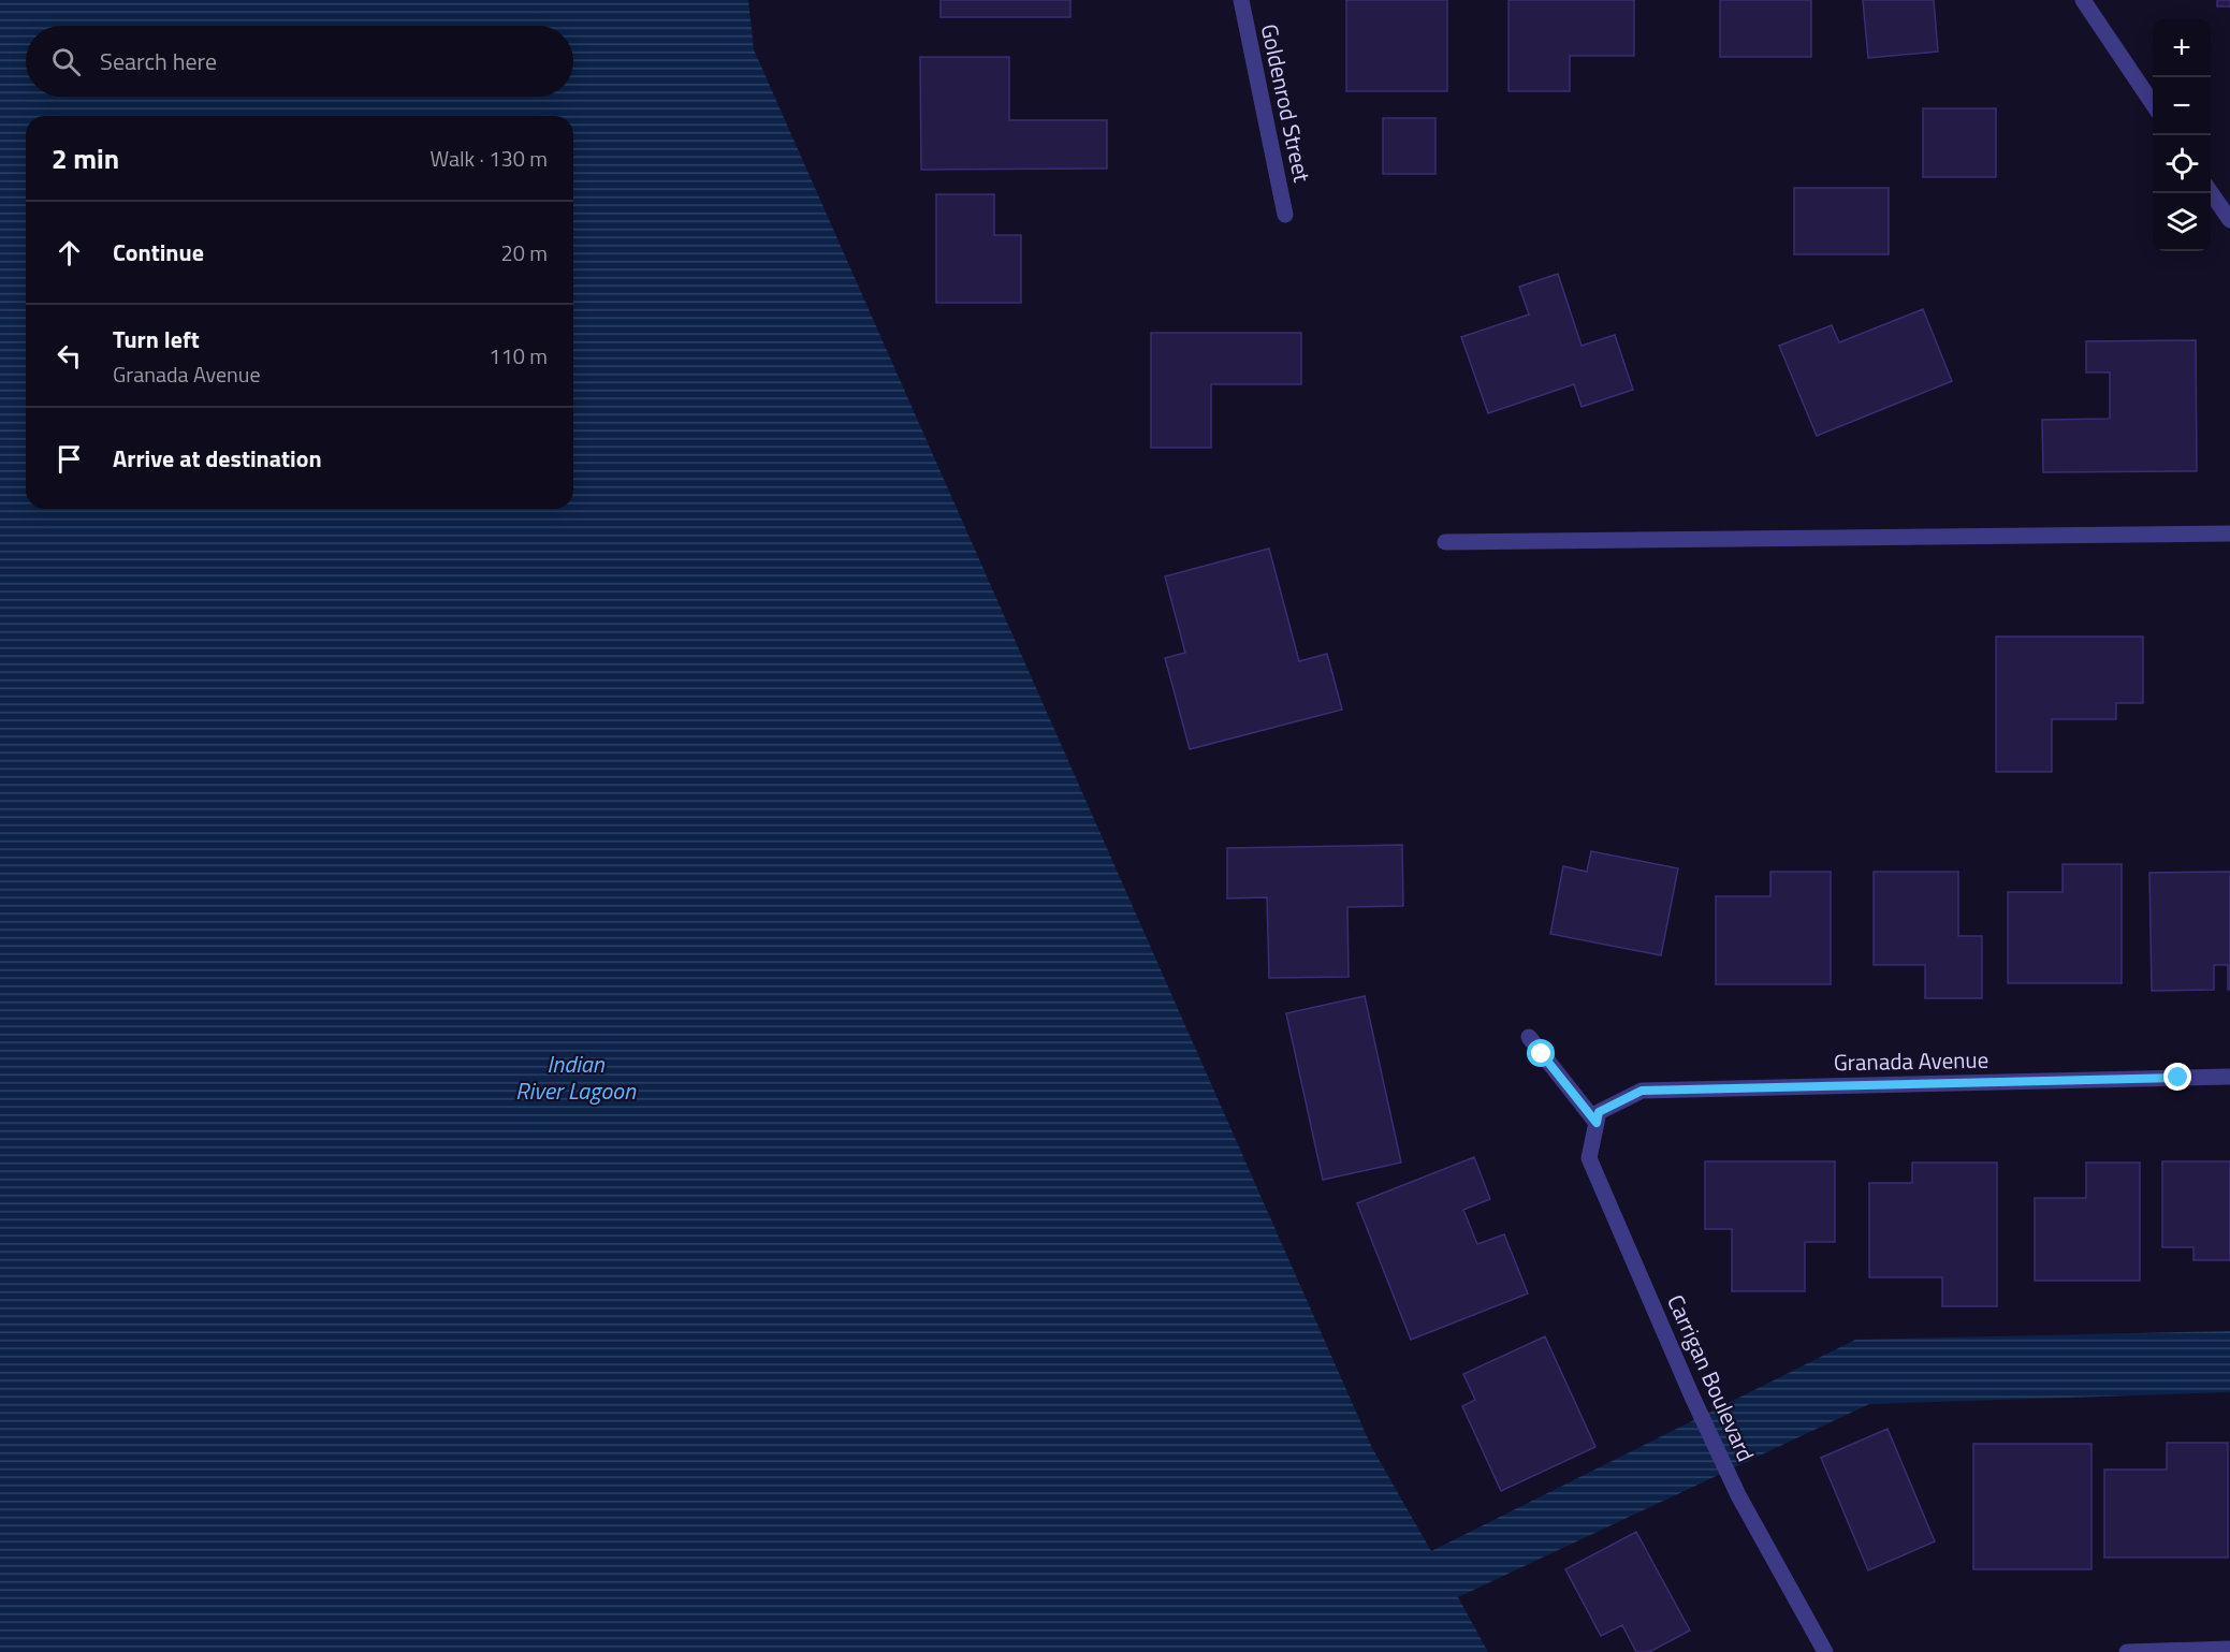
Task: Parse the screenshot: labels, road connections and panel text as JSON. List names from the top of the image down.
{
  "streets": {
    "street": ["Goldenrod Street", "Granada Avenue", "Carrigan Boulevard"]
  },
  "crossings": [
    ["Granada Avenue", "Carrigan Boulevard"]
  ],
  "water": ["Indian River Lagoon"],
  "page": {
    "map_buttons": ["+", "−"],
    "search": "Search here",
    "heading": ["2 min", "Walk · 130 m"],
    "list": [
      ["Continue", "20 m"],
      ["Turn left", "Granada Avenue", "110 m"],
      "Arrive at destination"
    ]
  }
}
